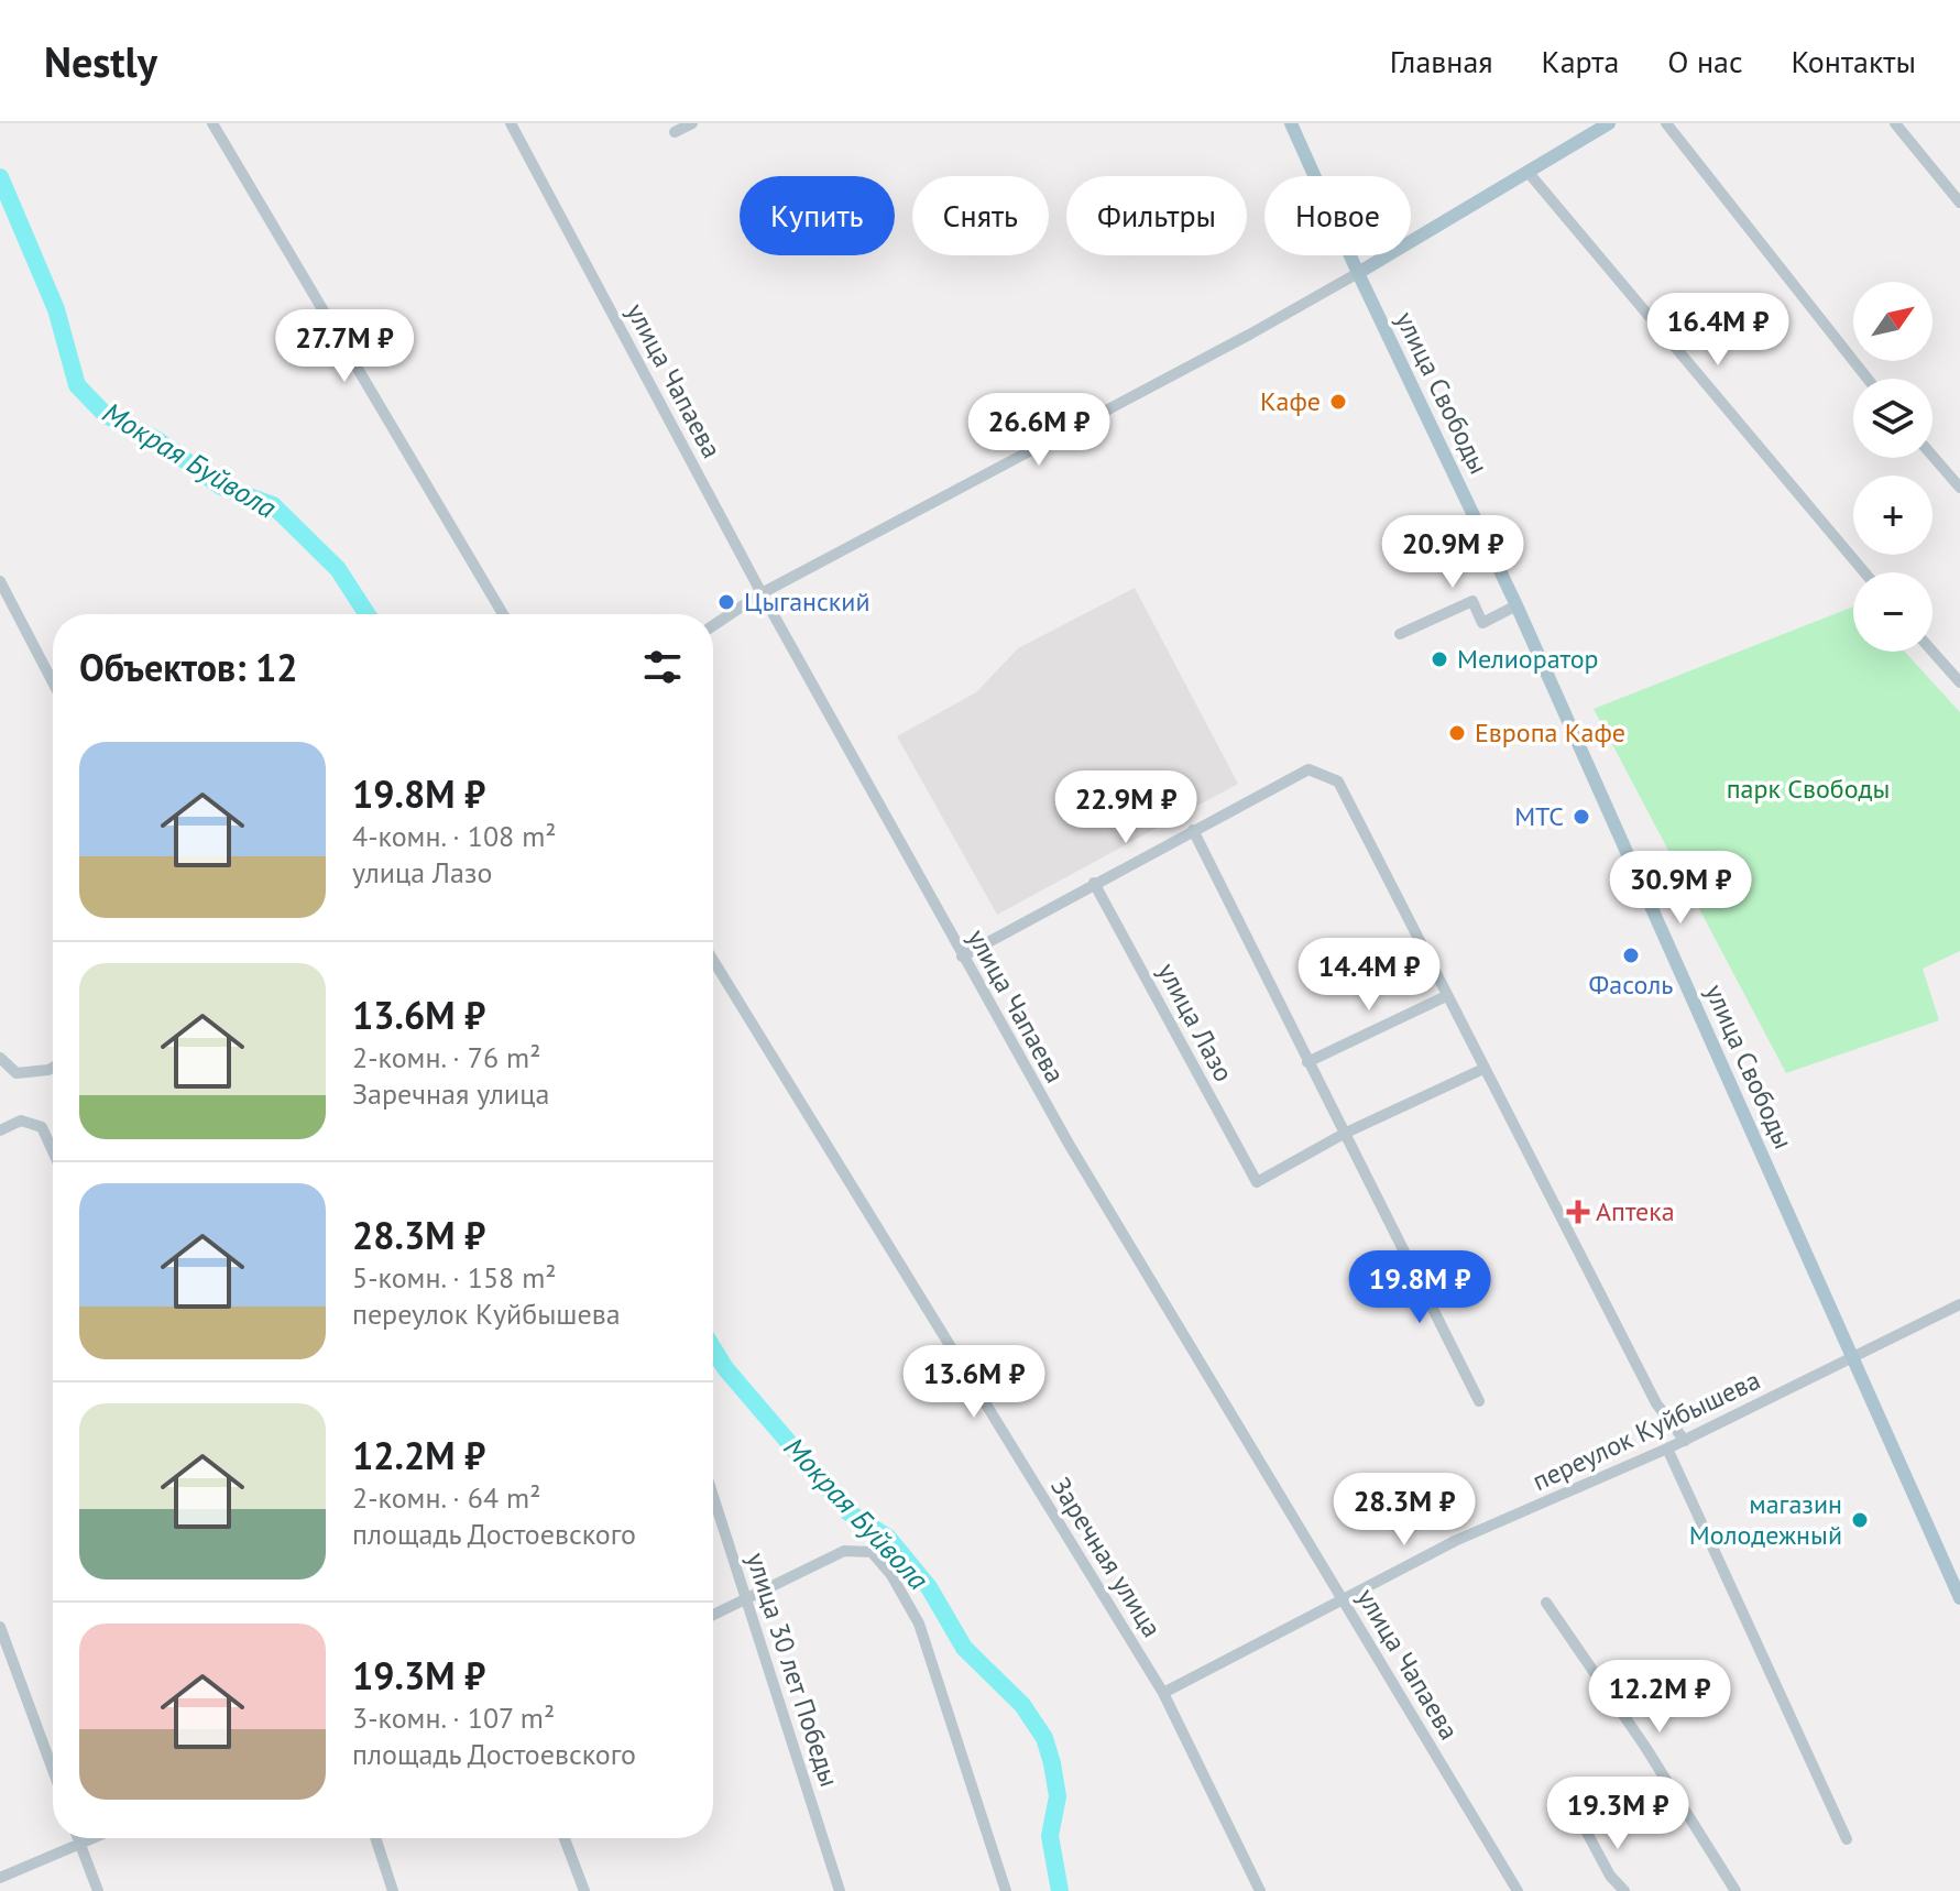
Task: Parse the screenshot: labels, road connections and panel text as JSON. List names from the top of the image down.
{
  "streets": {
    "main road": ["улица Свободы"],
    "street": [
      "улица Чапаева",
      "улица Лазо",
      "переулок Куйбышева",
      "Заречная улица",
      "улица 30 лет Победы"
    ]
  },
  "crossings": [
    ["улица Чапаева", "переулок Куйбышева"],
    ["улица Свободы", "переулок Куйбышева"],
    ["переулок Куйбышева", "Заречная улица"]
  ],
  "water": ["Мокрая Буйвола"],
  "parks": ["парк Свободы"],
  "places": {
    "other": [
      "Кафе",
      "Цыганский",
      "Мелиоратор",
      "Европа Кафе",
      "МТС",
      "Фасоль",
      "магазин Молодежный"
    ],
    "health": ["Аптека"]
  },
  "north": "top right",
  "page": {
    "header": "Nestly",
    "nav": [
      "Главная",
      "Карта",
      "О нас",
      "Контакты"
    ],
    "chip": [
      "Купить",
      "Снять",
      "Фильтры",
      "Новое"
    ],
    "map_buttons": ["+", "−"],
    "price": [
      "16.4M ₽",
      "27.7M ₽",
      "26.6M ₽",
      "20.9M ₽",
      "22.9M ₽",
      "30.9M ₽",
      "14.4M ₽",
      "19.8M ₽",
      "13.6M ₽",
      "28.3M ₽",
      "12.2M ₽",
      "19.3M ₽"
    ],
    "heading": "Объектов: 12",
    "list": [
      {
        "name": "19.8M ₽",
        "note": "4-комн. · 108 m² · улица Лазо"
      },
      {
        "name": "13.6M ₽",
        "note": "2-комн. · 76 m² · Заречная улица"
      },
      {
        "name": "28.3M ₽",
        "note": "5-комн. · 158 m² · переулок Куйбышева"
      },
      {
        "name": "12.2M ₽",
        "note": "2-комн. · 64 m² · площадь Достоевского"
      },
      {
        "name": "19.3M ₽",
        "note": "3-комн. · 107 m² · площадь Достоевского"
      }
    ]
  }
}
